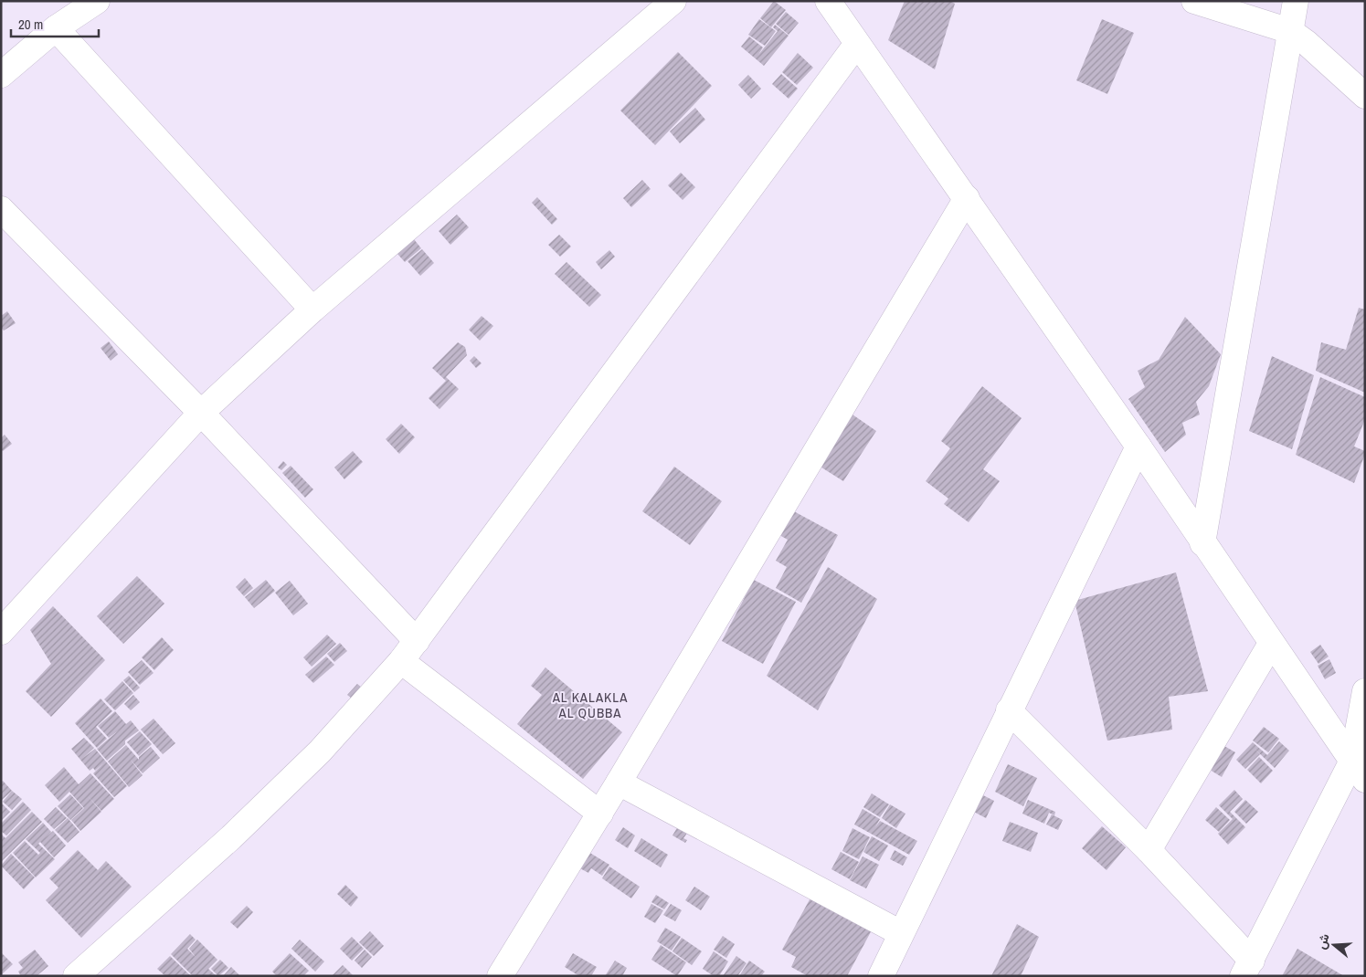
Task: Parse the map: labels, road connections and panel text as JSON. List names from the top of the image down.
{
  "districts": ["AL KALAKLA AL QUBBA"],
  "scale_bar": "20 m",
  "north": "left"
}
